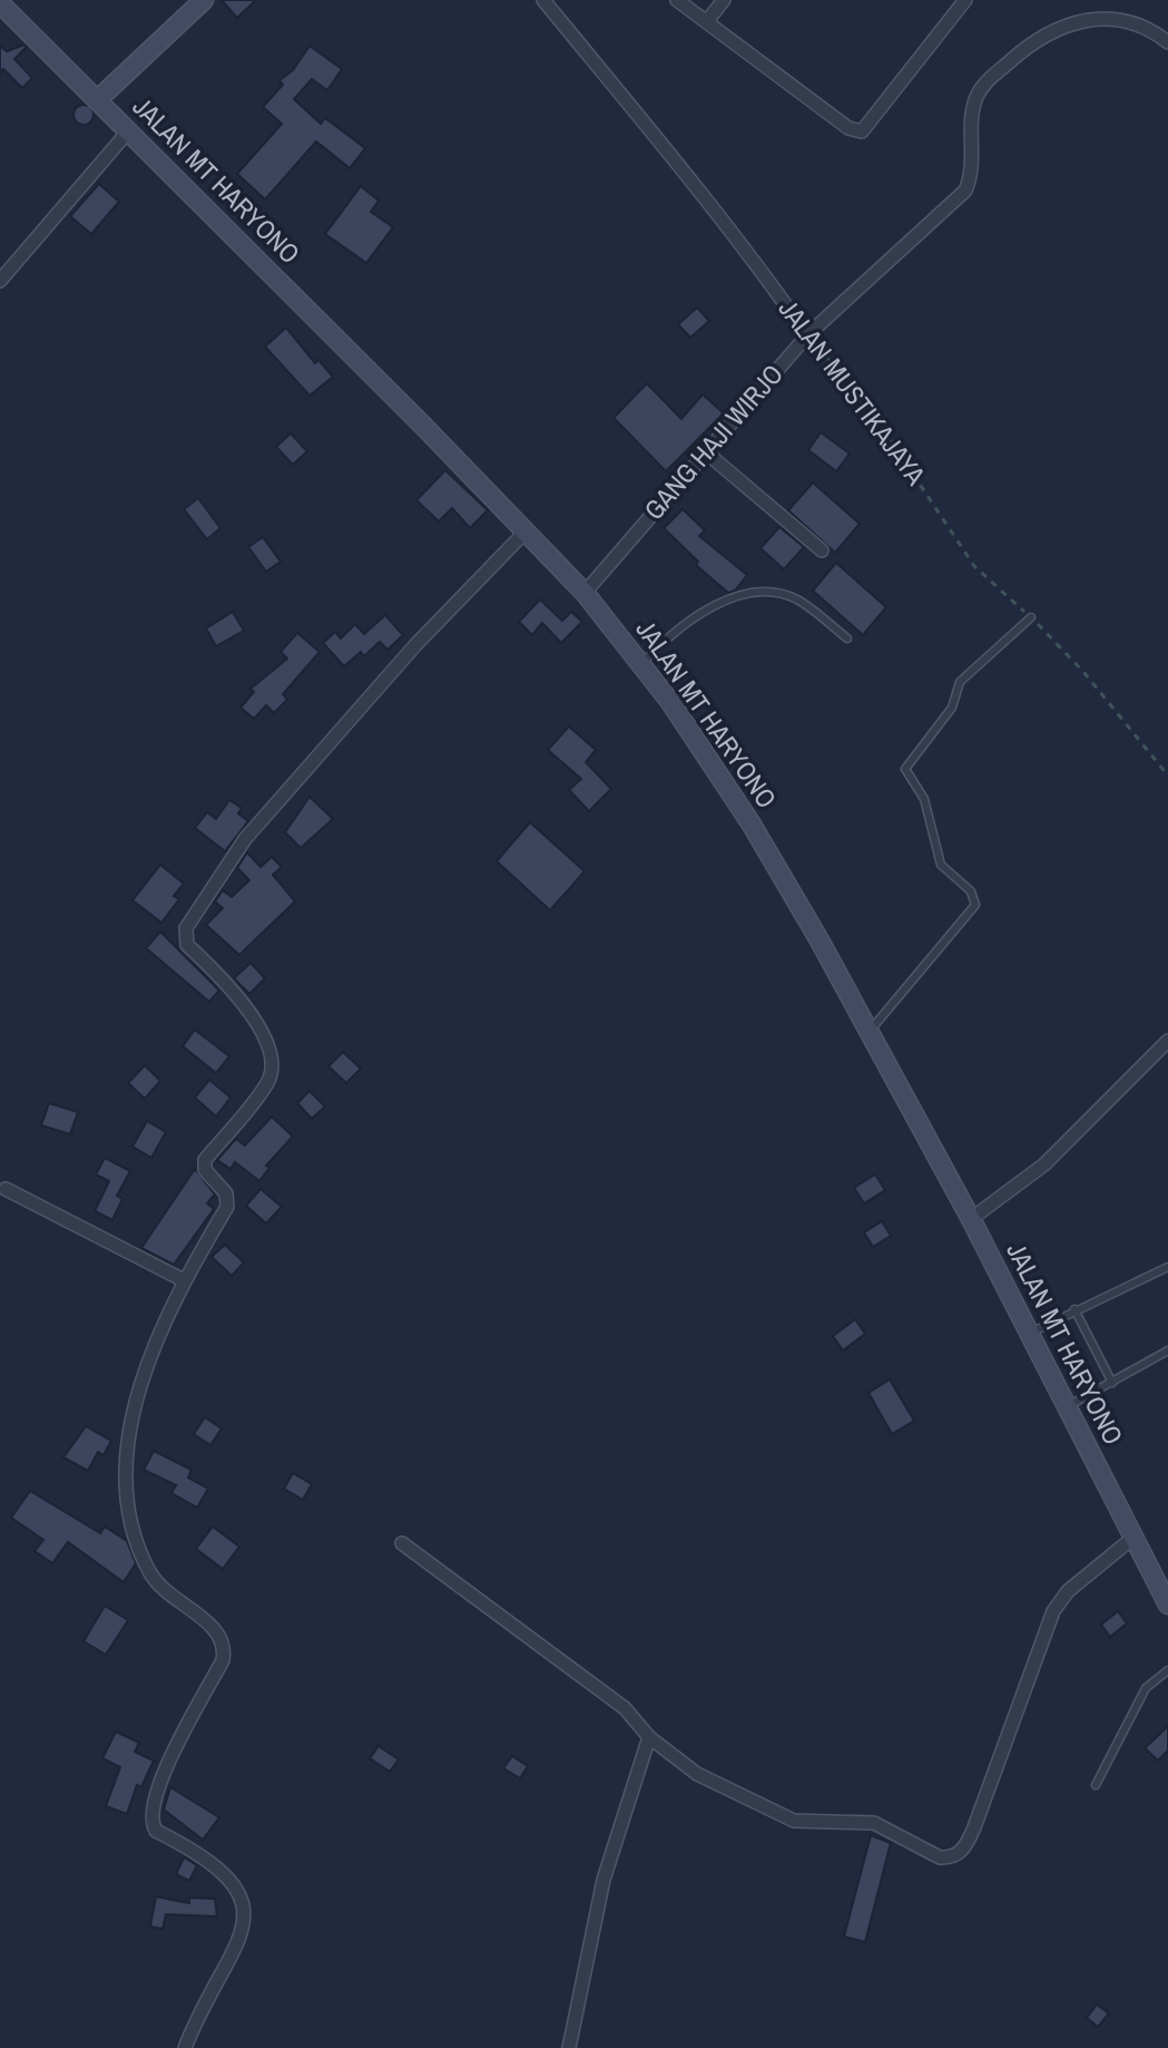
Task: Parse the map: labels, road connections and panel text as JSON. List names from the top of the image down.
{
  "streets": {
    "main road": ["JALAN MT HARYONO"],
    "street": ["JALAN MUSTIKAJAYA", "GANG HAJI WIRJO"]
  },
  "crossings": [
    ["JALAN MT HARYONO", "GANG HAJI WIRJO"],
    ["JALAN MUSTIKAJAYA", "GANG HAJI WIRJO"]
  ]
}
